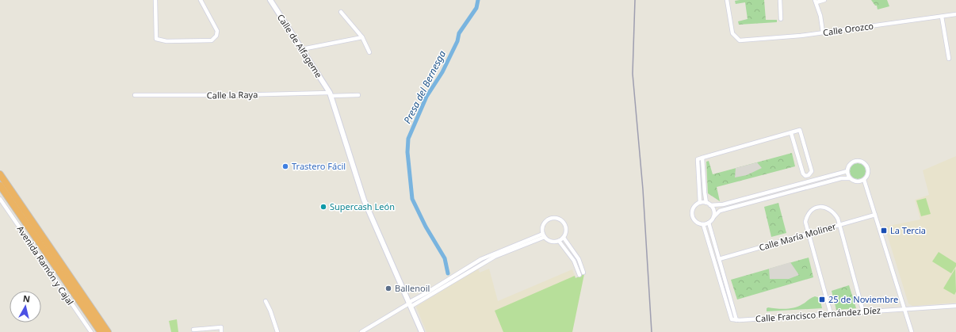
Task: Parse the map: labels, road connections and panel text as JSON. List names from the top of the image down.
{
  "streets": {
    "street": [
      "Calle Orozco",
      "Calle de Alfageme",
      "Calle la Raya",
      "Calle María Moliner",
      "Avenida Ramón y Cajal",
      "Calle Francisco Fernández Díez"
    ]
  },
  "crossings": [
    ["Calle de Alfageme", "Calle la Raya"]
  ],
  "water": ["Presa del Bernesga"],
  "places": {
    "other": ["Trastero Fácil", "Supercash León", "Ballenoil"],
    "transit": ["La Tercia", "25 de Noviembre"]
  },
  "north": "top"
}
